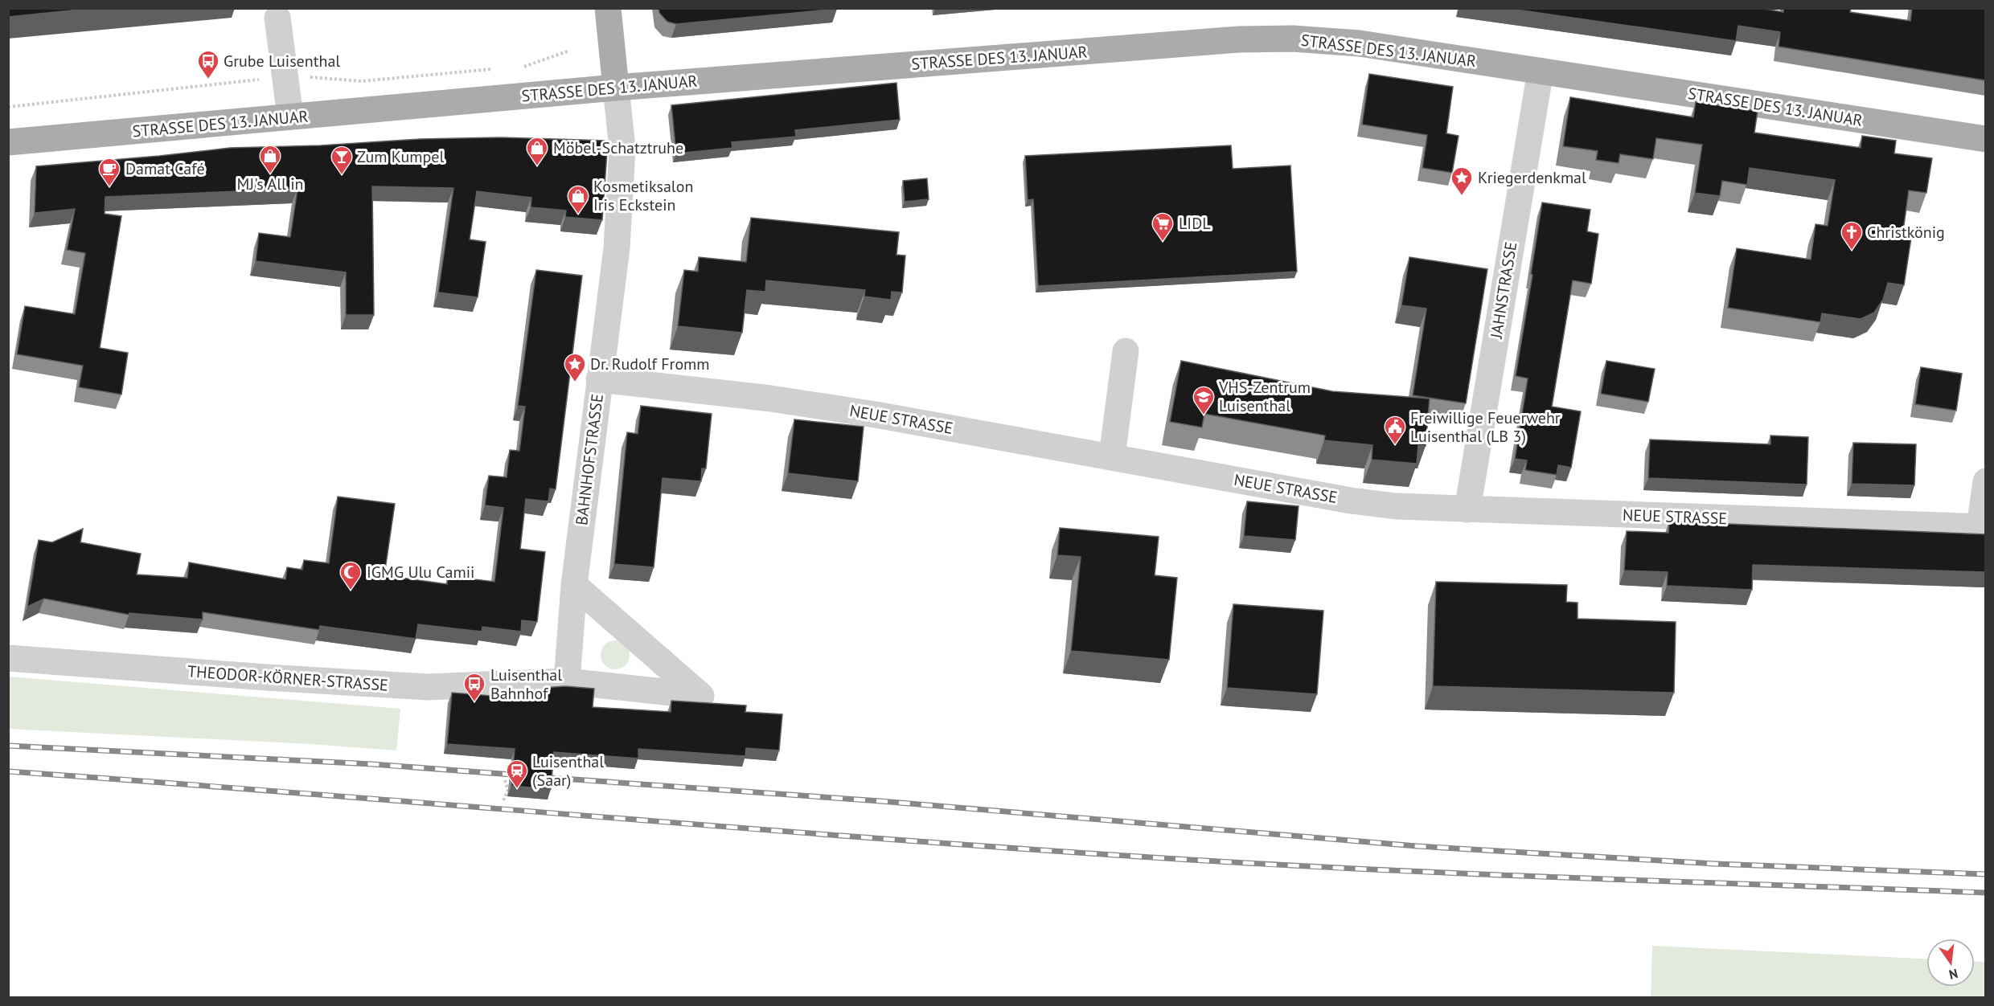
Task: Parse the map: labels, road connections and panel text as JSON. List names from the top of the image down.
{
  "streets": {
    "main road": ["STRASSE DES 13. JANUAR", "BAHNHOFSTRASSE"],
    "street": ["JAHNSTRASSE", "NEUE STRASSE", "THEODOR-KÖRNER-STRASSE"]
  },
  "crossings": [
    ["STRASSE DES 13. JANUAR", "JAHNSTRASSE"],
    ["STRASSE DES 13. JANUAR", "BAHNHOFSTRASSE"],
    ["JAHNSTRASSE", "NEUE STRASSE"],
    ["NEUE STRASSE", "BAHNHOFSTRASSE"],
    ["BAHNHOFSTRASSE", "THEODOR-KÖRNER-STRASSE"]
  ],
  "places": {
    "bus stop": ["Grube Luisenthal", "Luisenthal Bahnhof"],
    "shop": ["Möbel-Schatztruhe", "MJ's All in", "Kosmetiksalon Iris Eckstein"],
    "bar": ["Zum Kumpel"],
    "cafe": ["Damat Café"],
    "place": ["Kriegerdenkmal", "Dr. Rudolf Fromm"],
    "supermarket": ["LIDL"],
    "church": ["Christkönig"],
    "school or university": ["VHS-Zentrum Luisenthal"],
    "public building": ["Freiwillige Feuerwehr Luisenthal (LB 3)"],
    "mosque": ["IGMG Ulu Camii"],
    "station": ["Luisenthal (Saar)"]
  },
  "north": "bottom"
}
